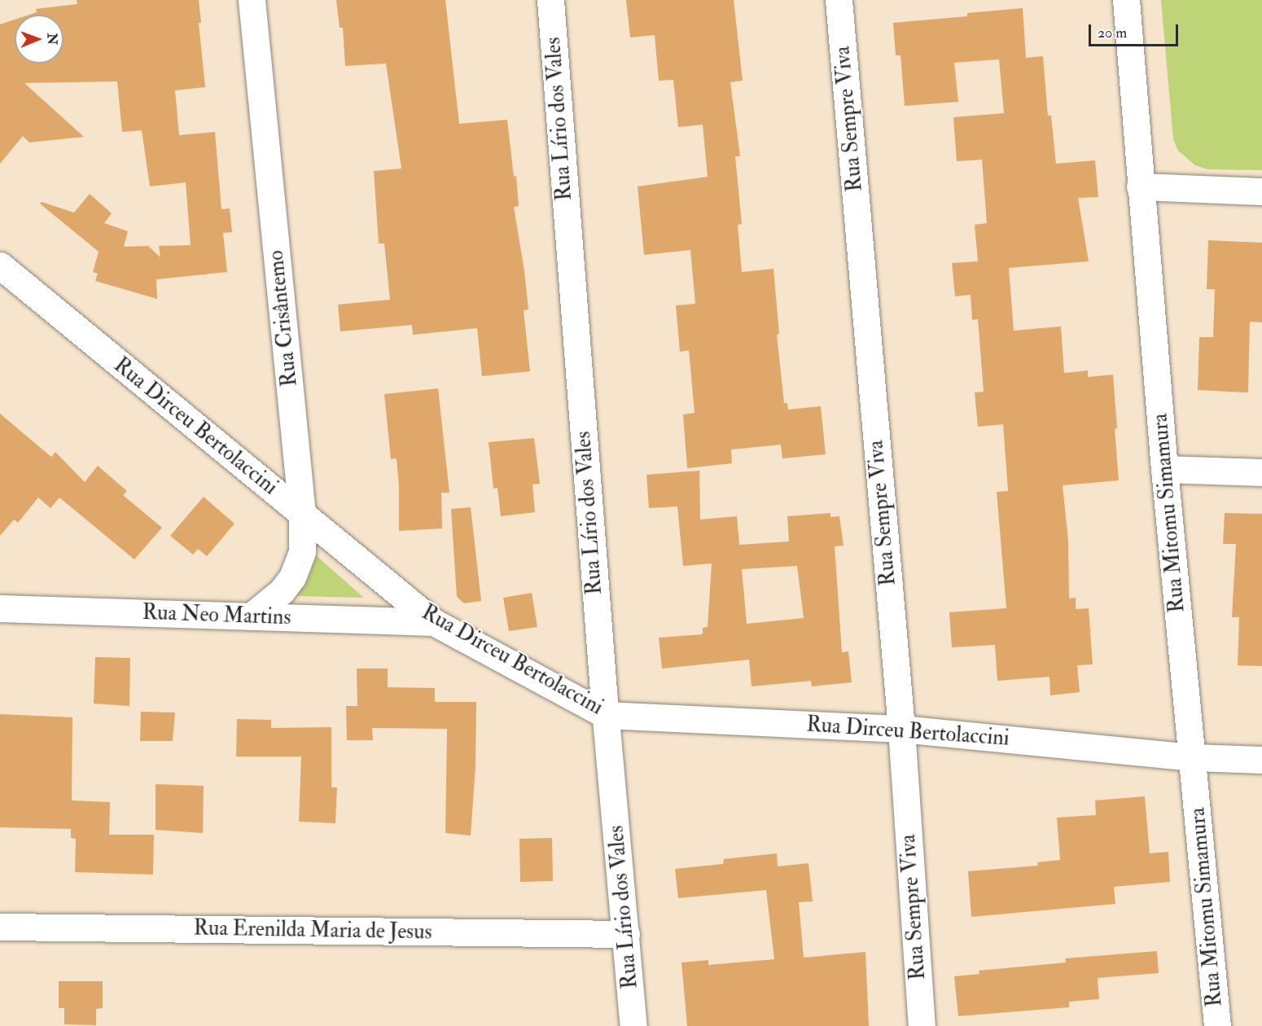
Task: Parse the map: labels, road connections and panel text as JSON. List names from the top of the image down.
{
  "streets": {
    "street": [
      "Rua Lírio dos Vales",
      "Rua Sempre Viva",
      "Rua Crisântemo",
      "Rua Dirceu Bertolaccini",
      "Rua Mitomu Simamura",
      "Rua Neo Martins",
      "Rua Erenilda Maria de Jesus"
    ]
  },
  "crossings": [
    ["Rua Lírio dos Vales", "Rua Dirceu Bertolaccini"],
    ["Rua Lírio dos Vales", "Rua Erenilda Maria de Jesus"],
    ["Rua Sempre Viva", "Rua Dirceu Bertolaccini"],
    ["Rua Crisântemo", "Rua Dirceu Bertolaccini"],
    ["Rua Crisântemo", "Rua Neo Martins"],
    ["Rua Dirceu Bertolaccini", "Rua Mitomu Simamura"],
    ["Rua Dirceu Bertolaccini", "Rua Neo Martins"]
  ],
  "scale_bar": "20 m",
  "north": "right"
}
